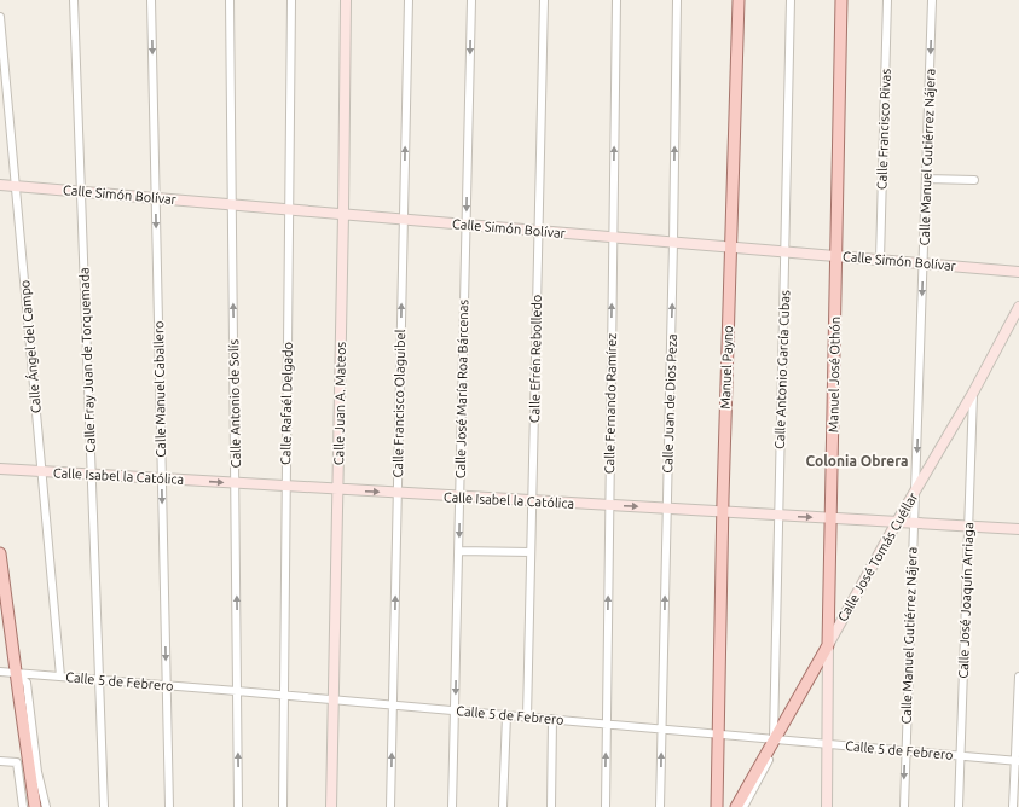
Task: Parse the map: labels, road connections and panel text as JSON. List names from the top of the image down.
{
  "streets": {
    "main road": ["Manuel Payno", "Manuel José Othón", "Calle José Tomás Cuéllar"],
    "street": [
      "Calle Francisco Rivas",
      "Calle Manuel Gutiérrez Nájera",
      "Calle Simón Bolívar",
      "Calle Ángel del Campo",
      "Calle Efrén Rebolledo",
      "Calle Fray Juan de Torquemada",
      "Calle Antonio García Cubas",
      "Calle Manuel Caballero",
      "Calle José María Roa Bárcenas",
      "Calle Antonio de Solís",
      "Calle Rafaél Delgado",
      "Calle Juan A. Mateos",
      "Calle Francisco Olaguibel",
      "Calle Fernando Ramírez",
      "Calle Juan de Dios Peza",
      "Calle Isabel la Católica",
      "Calle José Joaquín Arriaga",
      "Calle 5 de Febrero"
    ]
  },
  "crossings": [
    ["Calle Francisco Rivas", "Calle Simón Bolívar"],
    ["Calle Manuel Gutiérrez Nájera", "Calle Simón Bolívar"],
    ["Calle Manuel Gutiérrez Nájera", "Calle Isabel la Católica"],
    ["Calle Manuel Gutiérrez Nájera", "Calle José Tomás Cuéllar"],
    ["Calle Manuel Gutiérrez Nájera", "Calle 5 de Febrero"],
    ["Calle Simón Bolívar", "Calle Ángel del Campo"],
    ["Calle Simón Bolívar", "Calle Efrén Rebolledo"],
    ["Calle Simón Bolívar", "Calle Fray Juan de Torquemada"],
    ["Calle Simón Bolívar", "Manuel Payno"],
    ["Calle Simón Bolívar", "Calle Antonio García Cubas"],
    ["Calle Simón Bolívar", "Manuel José Othón"],
    ["Calle Simón Bolívar", "Calle Manuel Caballero"],
    ["Calle Simón Bolívar", "Calle José María Roa Bárcenas"],
    ["Calle Simón Bolívar", "Calle Antonio de Solís"],
    ["Calle Simón Bolívar", "Calle Rafaél Delgado"],
    ["Calle Simón Bolívar", "Calle Juan A. Mateos"],
    ["Calle Simón Bolívar", "Calle Francisco Olaguibel"],
    ["Calle Simón Bolívar", "Calle Fernando Ramírez"],
    ["Calle Simón Bolívar", "Calle Juan de Dios Peza"],
    ["Calle Ángel del Campo", "Calle Isabel la Católica"],
    ["Calle Ángel del Campo", "Calle 5 de Febrero"],
    ["Calle Efrén Rebolledo", "Calle Isabel la Católica"],
    ["Calle Efrén Rebolledo", "Calle 5 de Febrero"],
    ["Calle Fray Juan de Torquemada", "Calle Isabel la Católica"],
    ["Calle Fray Juan de Torquemada", "Calle 5 de Febrero"],
    ["Manuel Payno", "Calle Isabel la Católica"],
    ["Manuel Payno", "Calle 5 de Febrero"],
    ["Calle Antonio García Cubas", "Calle Isabel la Católica"],
    ["Calle Antonio García Cubas", "Calle José Tomás Cuéllar"],
    ["Calle Antonio García Cubas", "Calle 5 de Febrero"],
    ["Manuel José Othón", "Calle Isabel la Católica"],
    ["Manuel José Othón", "Calle José Tomás Cuéllar"],
    ["Manuel José Othón", "Calle 5 de Febrero"],
    ["Calle Manuel Caballero", "Calle Isabel la Católica"],
    ["Calle Manuel Caballero", "Calle 5 de Febrero"],
    ["Calle José María Roa Bárcenas", "Calle Isabel la Católica"],
    ["Calle José María Roa Bárcenas", "Calle 5 de Febrero"],
    ["Calle Antonio de Solís", "Calle Isabel la Católica"],
    ["Calle Antonio de Solís", "Calle 5 de Febrero"],
    ["Calle Rafaél Delgado", "Calle Isabel la Católica"],
    ["Calle Rafaél Delgado", "Calle 5 de Febrero"],
    ["Calle Juan A. Mateos", "Calle Isabel la Católica"],
    ["Calle Juan A. Mateos", "Calle 5 de Febrero"],
    ["Calle Francisco Olaguibel", "Calle Isabel la Católica"],
    ["Calle Francisco Olaguibel", "Calle 5 de Febrero"],
    ["Calle Fernando Ramírez", "Calle Isabel la Católica"],
    ["Calle Fernando Ramírez", "Calle 5 de Febrero"],
    ["Calle Juan de Dios Peza", "Calle Isabel la Católica"],
    ["Calle Juan de Dios Peza", "Calle 5 de Febrero"],
    ["Calle Isabel la Católica", "Calle José Tomás Cuéllar"],
    ["Calle Isabel la Católica", "Calle José Joaquín Arriaga"],
    ["Calle José Tomás Cuéllar", "Calle José Joaquín Arriaga"],
    ["Calle José Tomás Cuéllar", "Calle 5 de Febrero"],
    ["Calle José Joaquín Arriaga", "Calle 5 de Febrero"]
  ],
  "one_way": [
    "Calle Manuel Gutiérrez Nájera",
    "Calle Manuel Caballero",
    "Calle José María Roa Bárcenas",
    "Calle Antonio de Solís",
    "Calle Francisco Olaguibel",
    "Calle Fernando Ramírez",
    "Calle Juan de Dios Peza"
  ],
  "districts": ["Colonia Obrera"]
}
